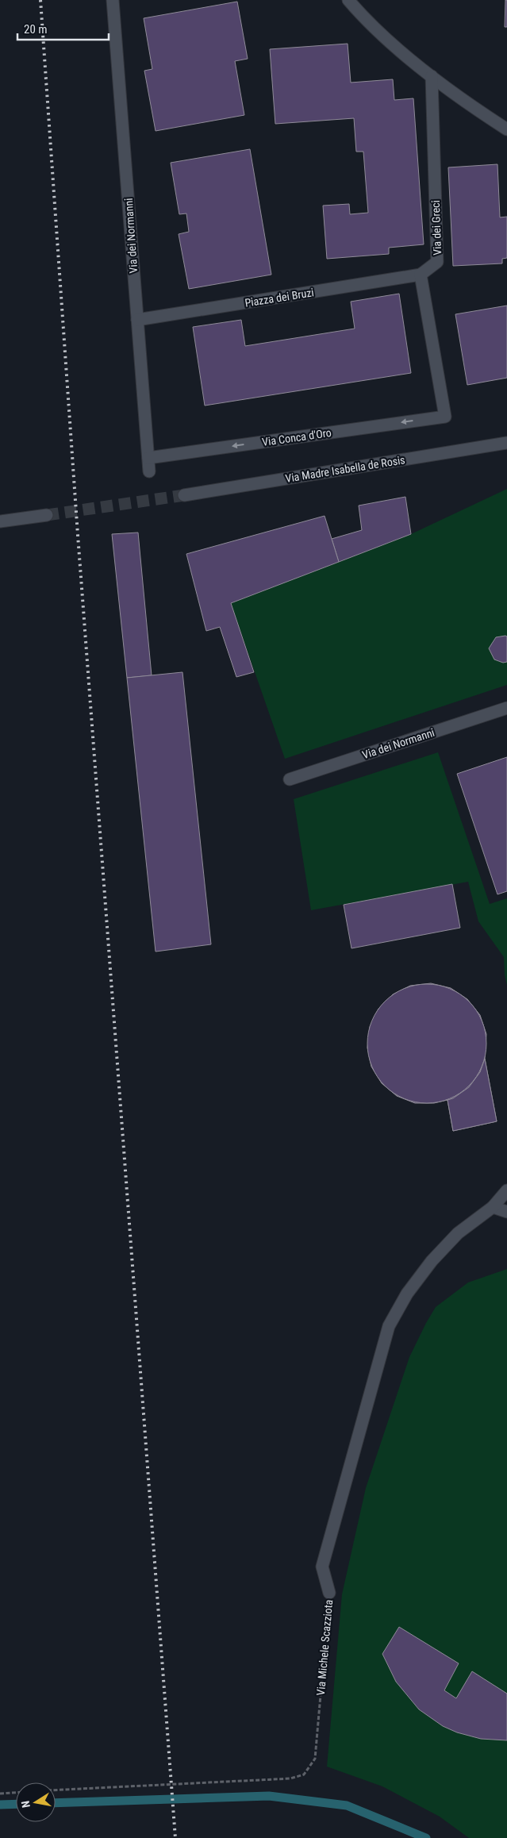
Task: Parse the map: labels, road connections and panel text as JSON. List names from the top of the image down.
{
  "streets": {
    "street": [
      "Via dei Greci",
      "Via dei Normanni",
      "Piazza dei Bruzi",
      "Via Conca d'Oro",
      "Via Madre Isabella de Rosis",
      "Via Michele Scazziota"
    ]
  },
  "crossings": [
    ["Via dei Greci", "Piazza dei Bruzi"],
    ["Via dei Greci", "Via Conca d'Oro"],
    ["Via dei Normanni", "Piazza dei Bruzi"],
    ["Via dei Normanni", "Via Conca d'Oro"],
    ["Piazza dei Bruzi", "Via Conca d'Oro"]
  ],
  "scale_bar": "20 m",
  "north": "left"
}
